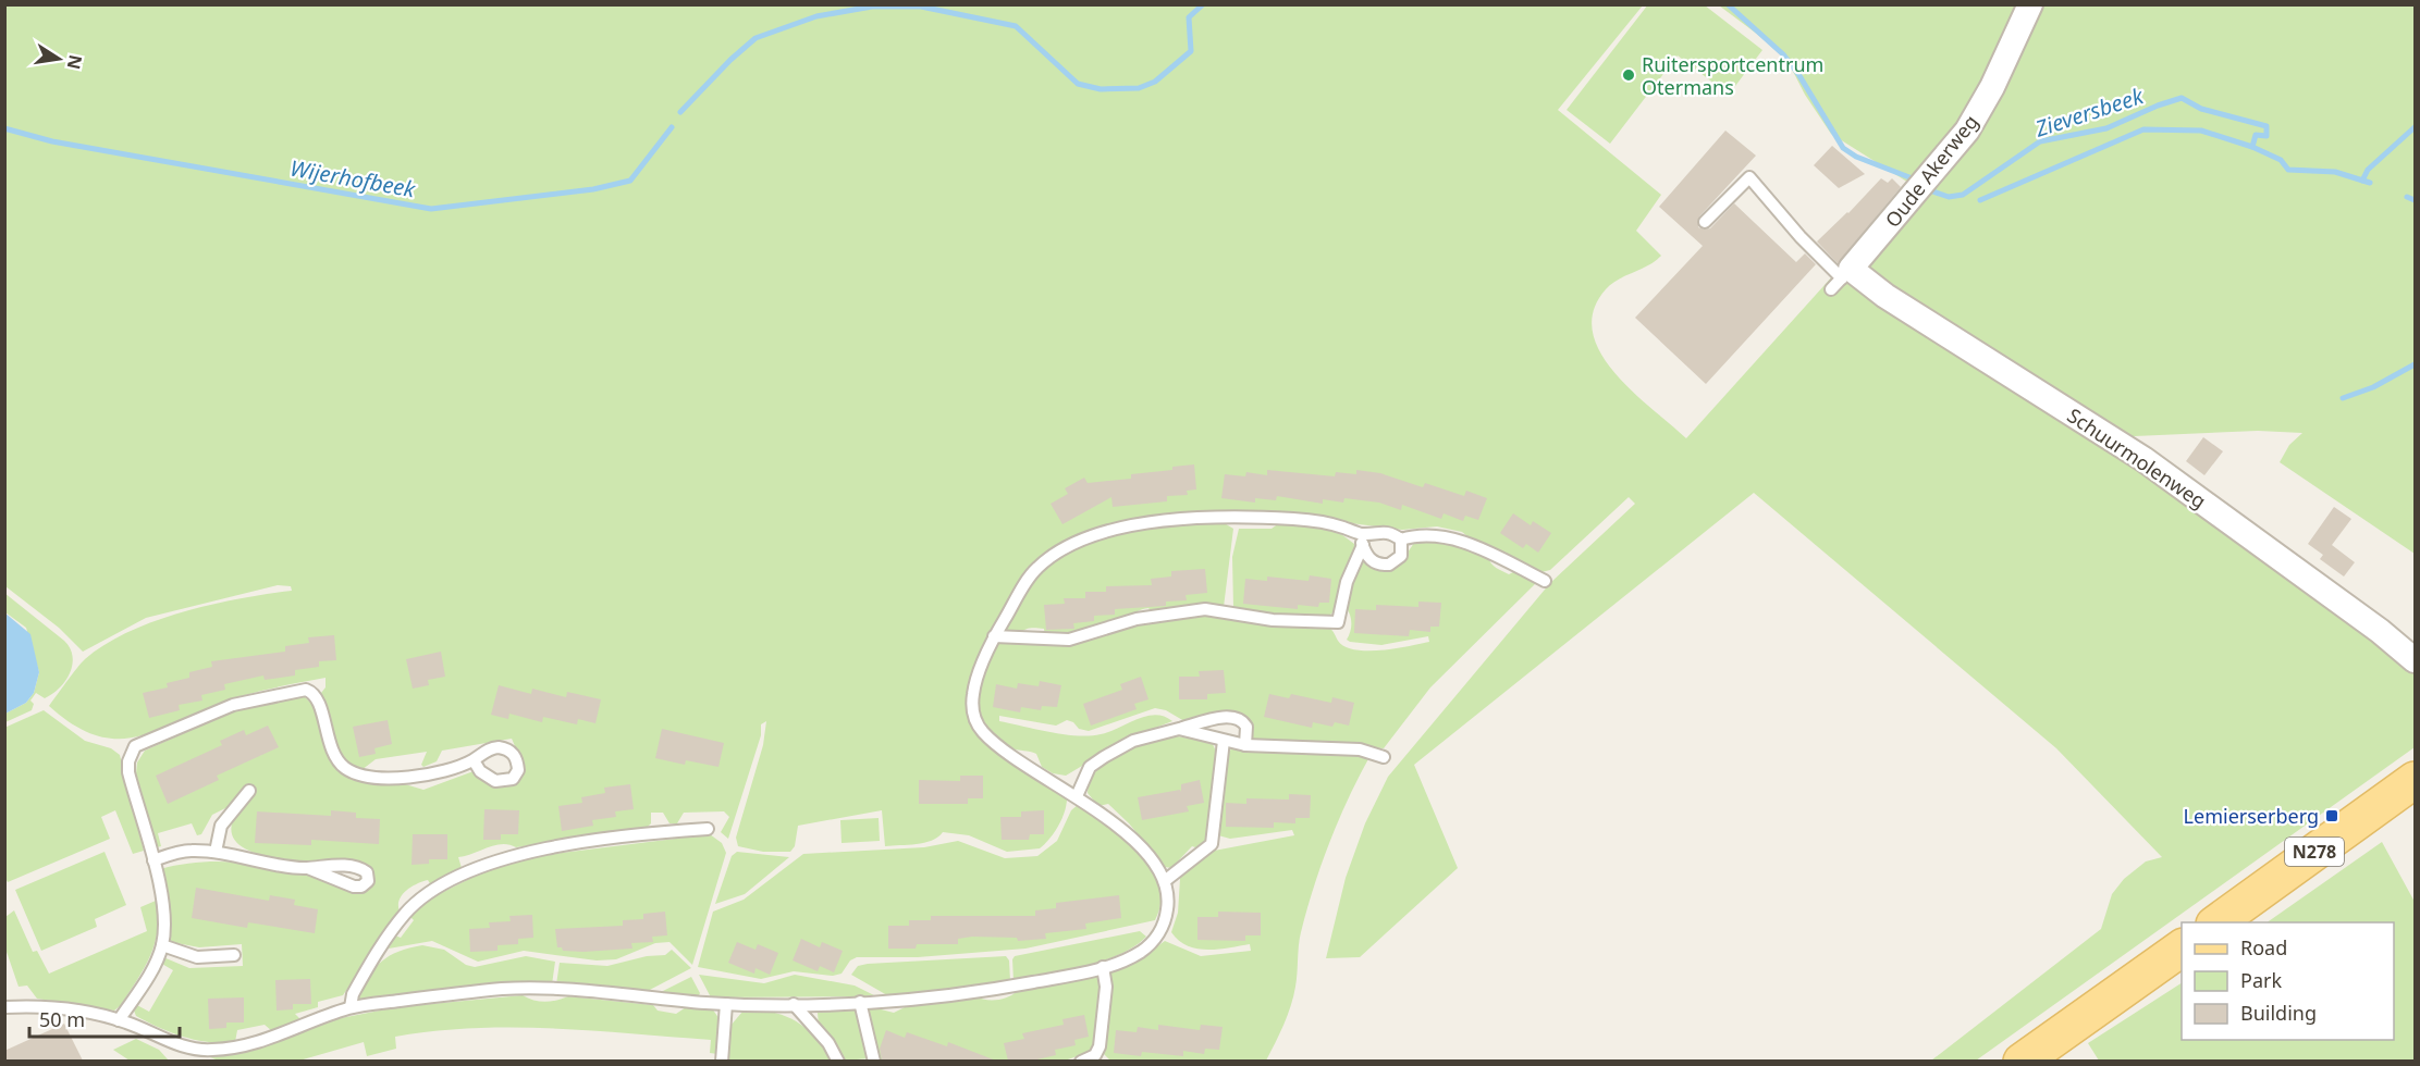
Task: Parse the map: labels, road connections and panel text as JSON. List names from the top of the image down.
{
  "streets": {
    "main road": ["N278"],
    "street": ["Oude Akerweg", "Schuurmolenweg"]
  },
  "crossings": [
    ["Oude Akerweg", "Schuurmolenweg"]
  ],
  "water": ["Zieversbeek", "Wijerhofbeek"],
  "places": {
    "other": ["Ruitersportcentrum Otermans"],
    "transit": ["Lemierserberg"]
  },
  "legend": ["Road", "Park", "Building"],
  "scale_bar": "50 m",
  "north": "right"
}
